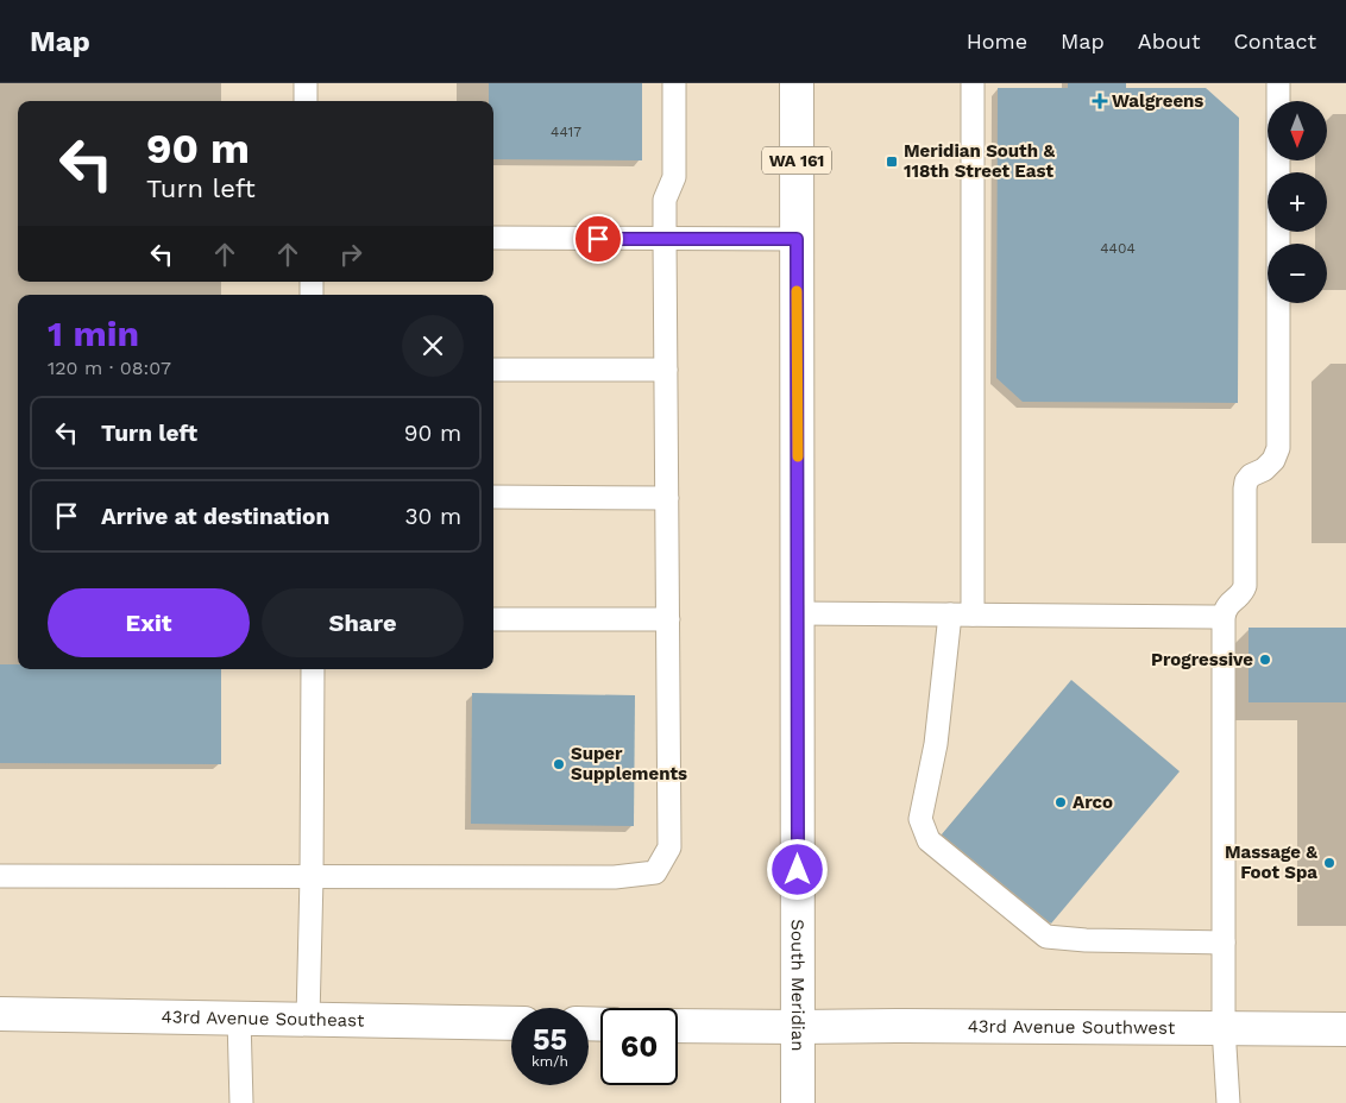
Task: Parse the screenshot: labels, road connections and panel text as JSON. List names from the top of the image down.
{
  "streets": {
    "street": [
      "WA 161",
      "South Meridian",
      "43rd Avenue Southeast",
      "43rd Avenue Southwest"
    ]
  },
  "crossings": [
    ["South Meridian", "43rd Avenue Southwest"]
  ],
  "places": {
    "health": ["Walgreens"],
    "transit": ["Meridian South & 118th Street East"],
    "other": [
      "Progressive",
      "Super Supplements",
      "Arco",
      "Massage & Foot Spa"
    ]
  },
  "house_numbers": ["4417", "4404"],
  "north": "bottom",
  "page": {
    "header": "Map",
    "nav": [
      "Home",
      "Map",
      "About",
      "Contact"
    ],
    "map_buttons": ["+", "−"],
    "turn": ["90 m", "Turn left"],
    "heading": ["1 min", "120 m · 08:07"],
    "list": [
      {
        "name": "Turn left",
        "value": "90 m"
      },
      {
        "name": "Arrive at destination",
        "value": "30 m"
      }
    ],
    "buttons": ["Exit", "Share"],
    "speed": "55 km/h",
    "limit": "60"
  }
}
